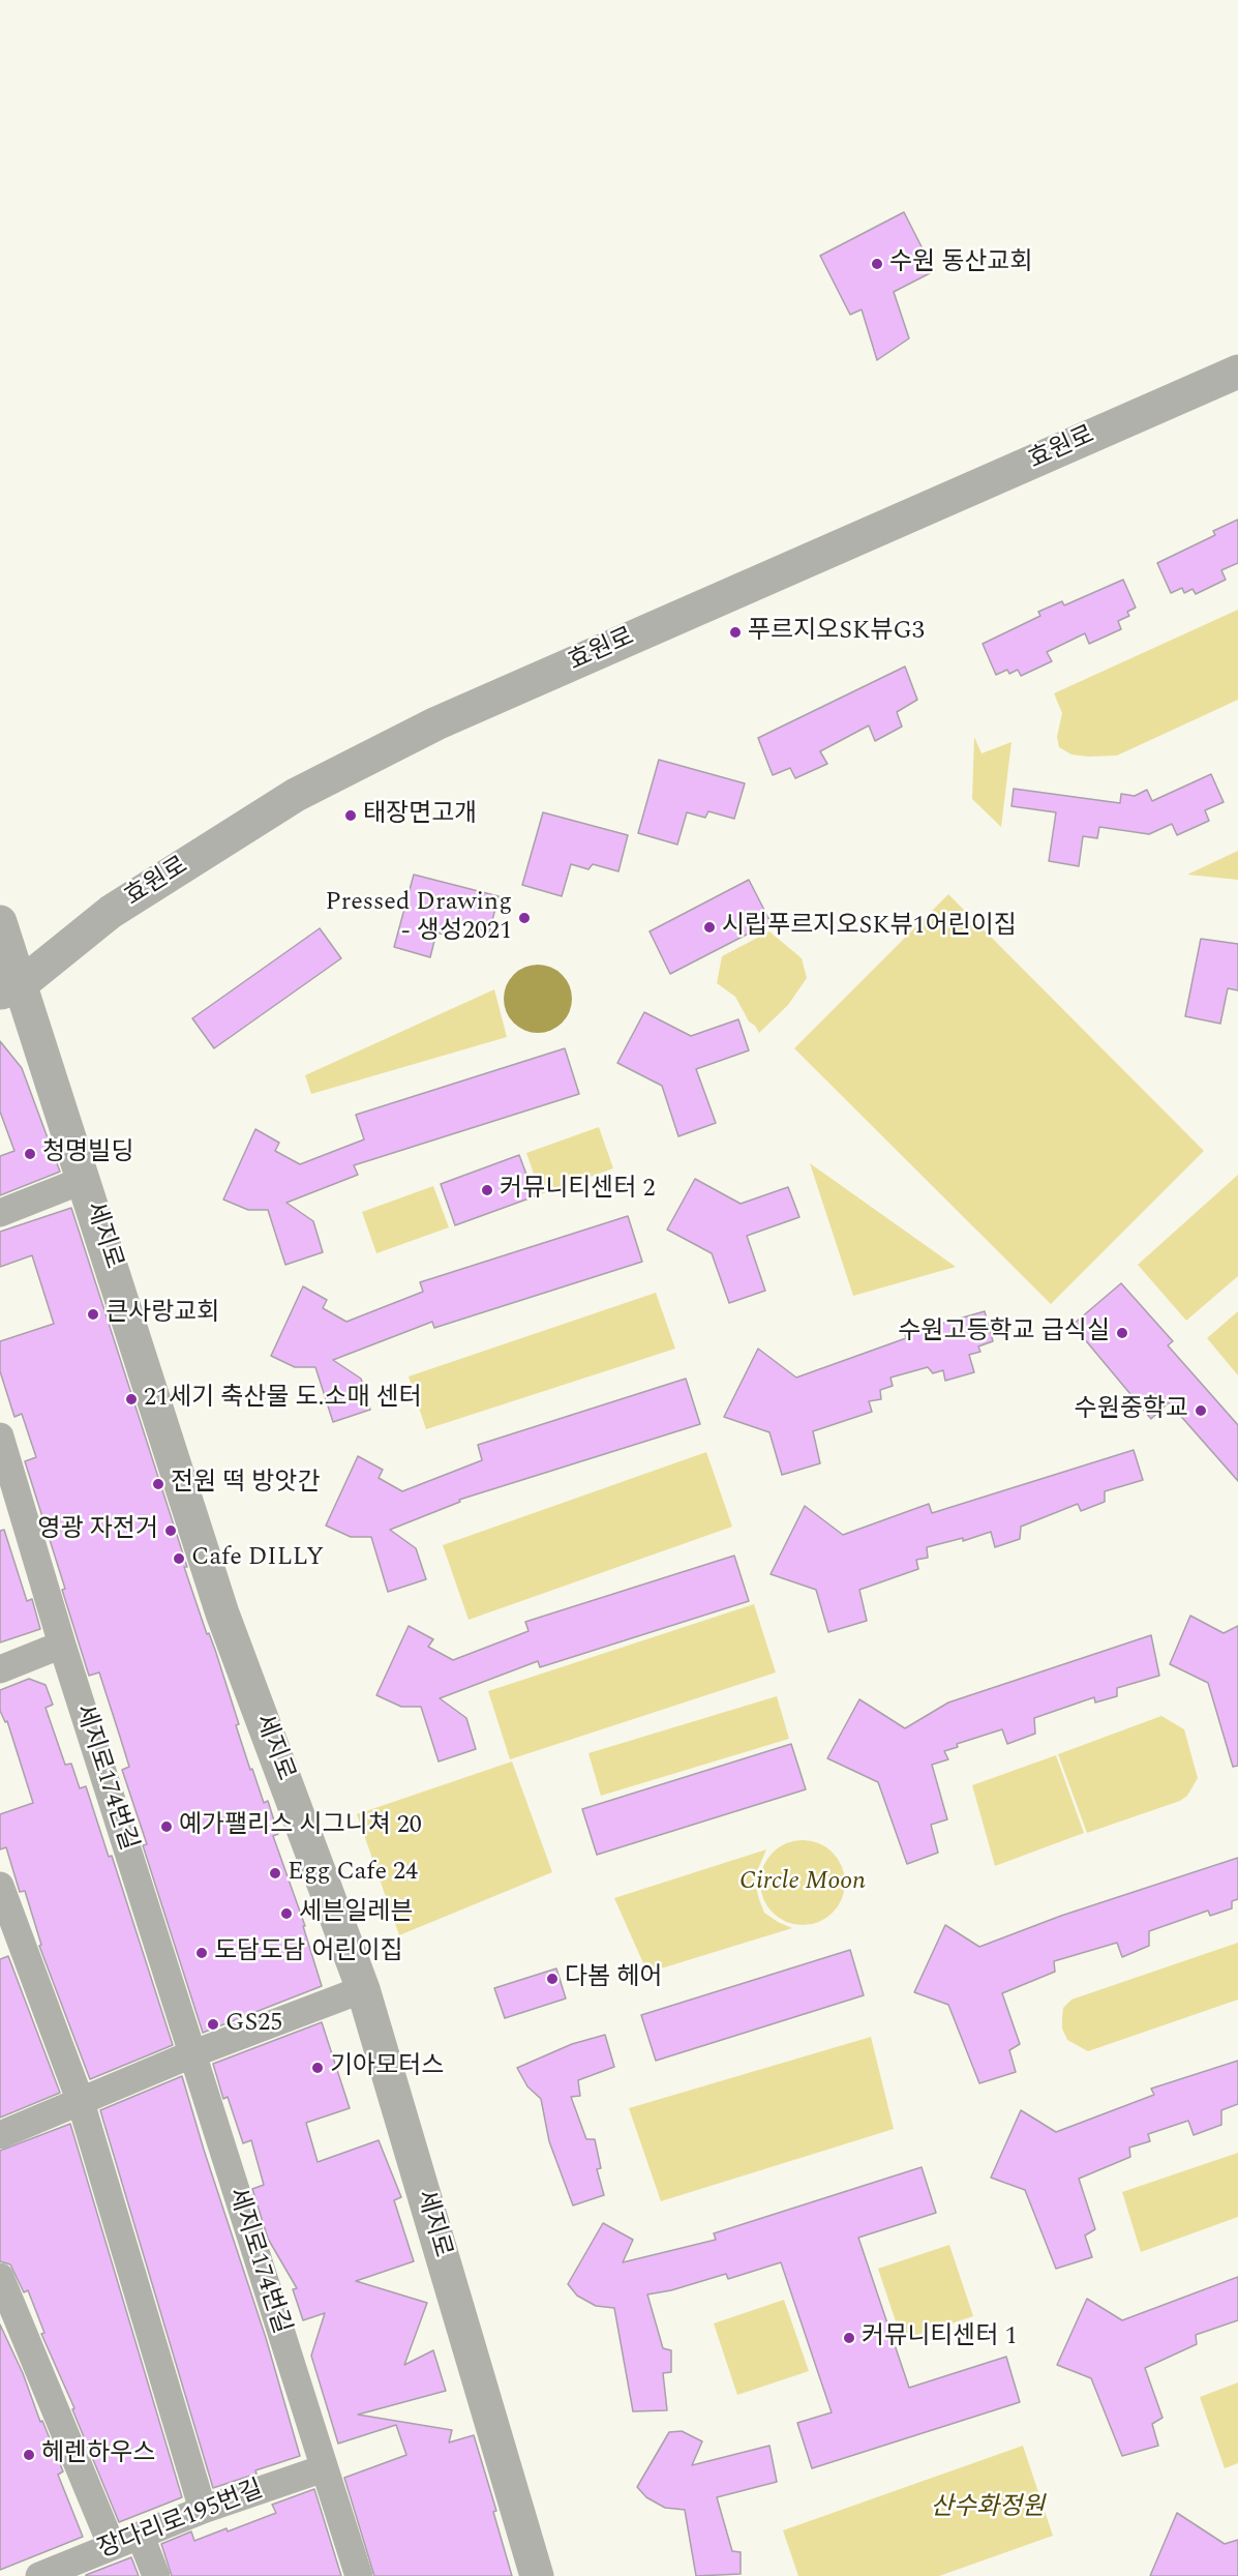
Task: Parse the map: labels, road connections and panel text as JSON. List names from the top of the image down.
{
  "streets": {
    "street": [
      "효원로",
      "세지로",
      "세지로174번길",
      "장다리로195번길"
    ]
  },
  "crossings": [
    ["효원로", "세지로"],
    ["세지로174번길", "장다리로195번길"]
  ],
  "parks": ["Circle Moon", "산수화정원"],
  "places": [
    "수원 동산교회",
    "푸르지오SK뷰G3",
    "태장면고개",
    "Pressed Drawing - 생성2021",
    "시립푸르지오SK뷰1어린이집",
    "청명빌딩",
    "커뮤니티센터 2",
    "큰사랑교회",
    "수원고등학교 급식실",
    "21세기 축산물 도.소매 센터",
    "수원중학교",
    "전원 떡 방앗간",
    "영광 자전거",
    "Cafe DILLY",
    "예가팰리스 시그니쳐 20",
    "Egg Cafe 24",
    "세븐일레븐",
    "도담도담 어린이집",
    "다봄 헤어",
    "GS25",
    "기아모터스",
    "커뮤니티센터 1",
    "헤렌하우스"
  ]
}
